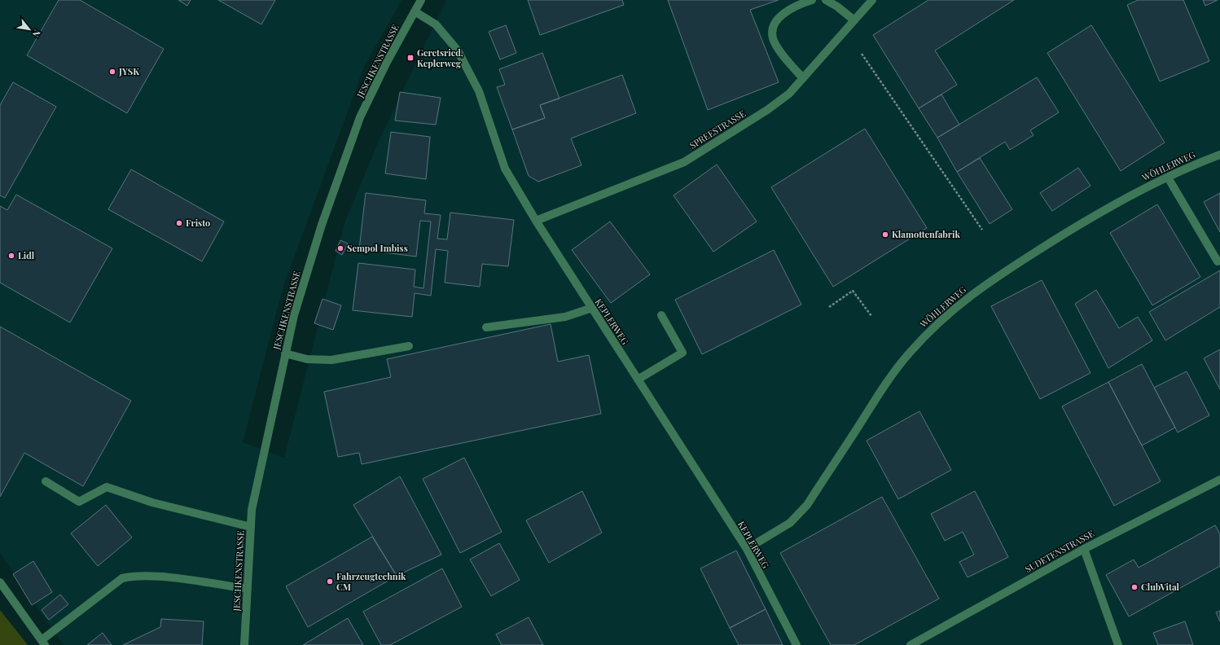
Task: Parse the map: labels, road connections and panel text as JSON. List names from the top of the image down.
{
  "streets": {
    "street": [
      "JESCHKENSTRASSE",
      "SPREESTRASSE",
      "WÖHLERWEG",
      "KEPLERWEG",
      "SUDETENSTRASSE"
    ]
  },
  "crossings": [
    ["JESCHKENSTRASSE", "KEPLERWEG"],
    ["SPREESTRASSE", "KEPLERWEG"],
    ["WÖHLERWEG", "KEPLERWEG"]
  ],
  "places": {
    "transit": ["Geretsried, Keplerweg"],
    "other": [
      "JYSK",
      "Fristo",
      "Klamottenfabrik",
      "Sempol Imbiss",
      "Lidl",
      "Fahrzeugtechnik CM",
      "ClubVital"
    ]
  },
  "north": "bottom right"
}
